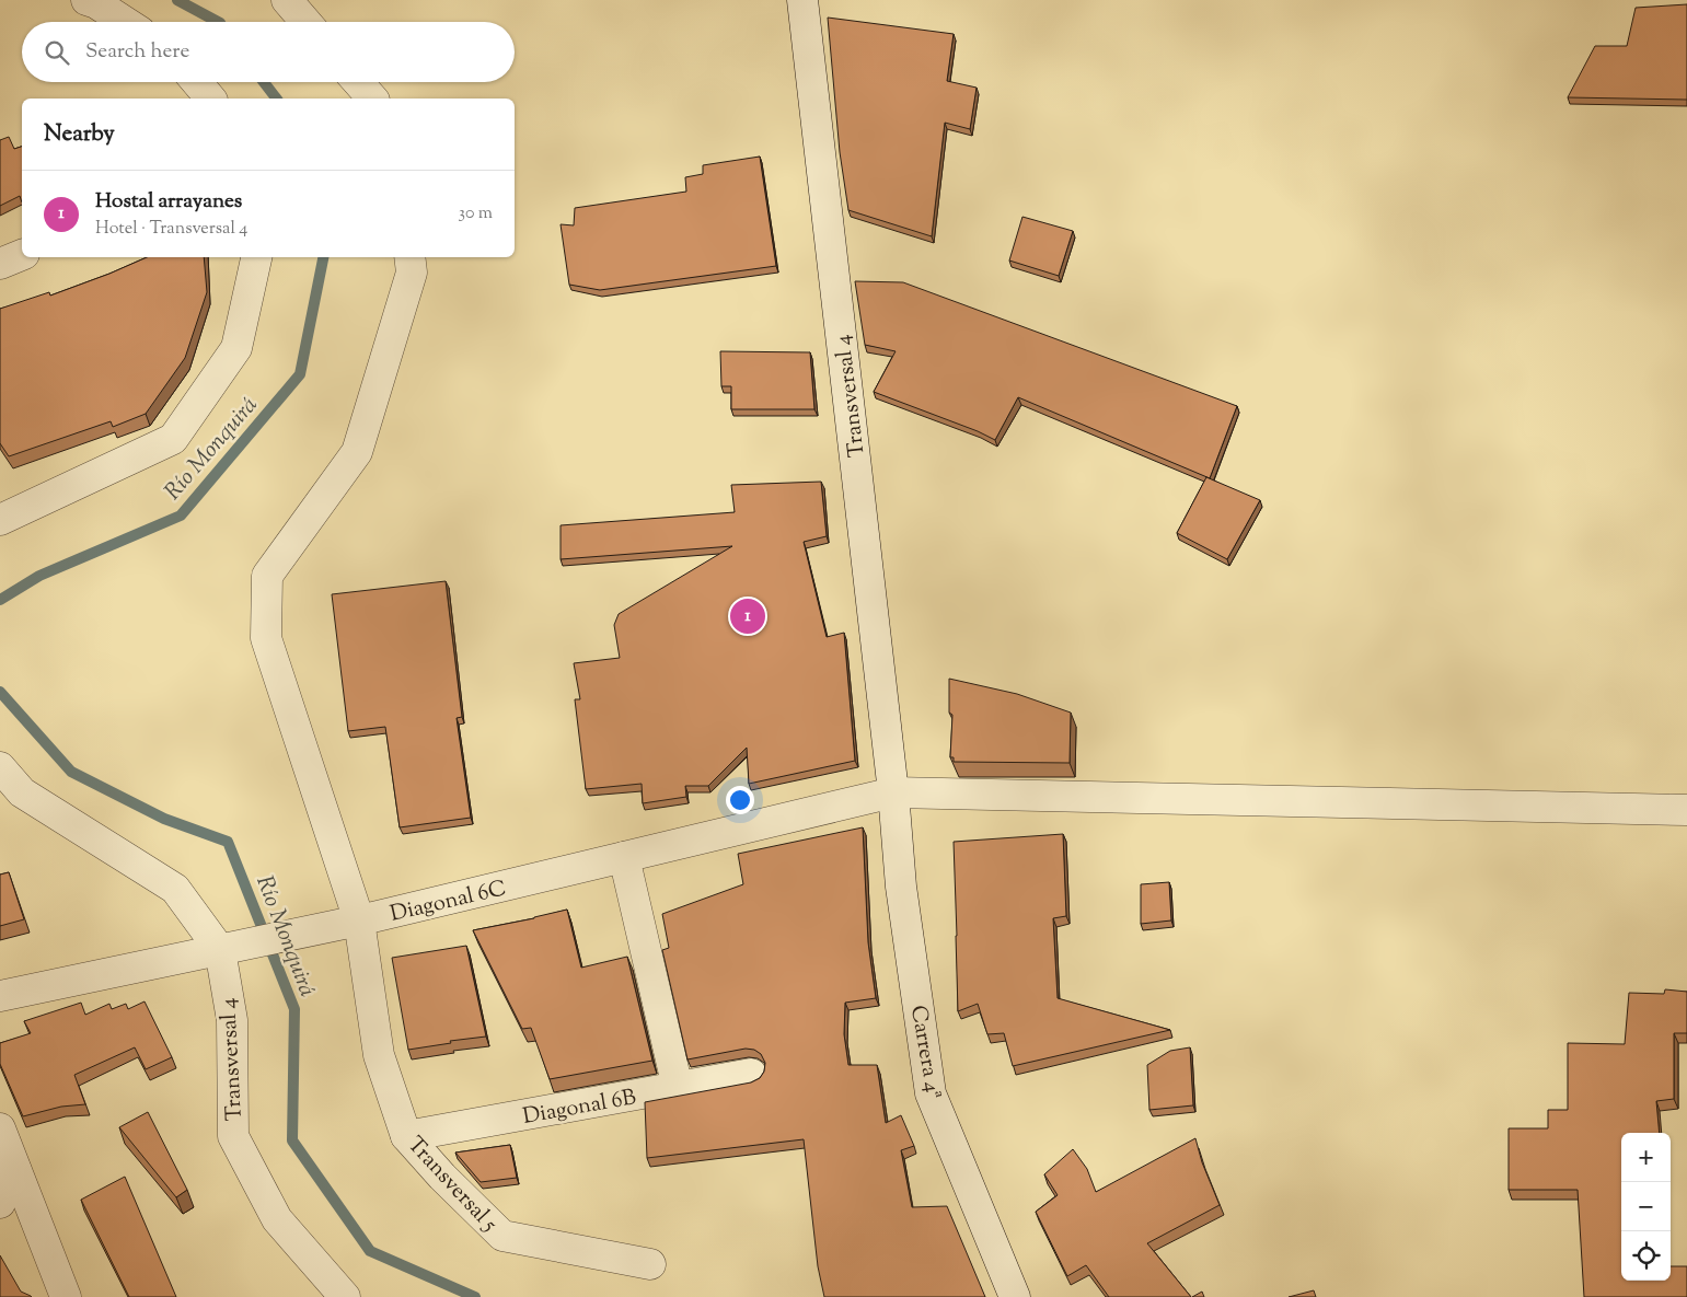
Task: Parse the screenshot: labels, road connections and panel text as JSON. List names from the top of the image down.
{
  "streets": {
    "street": [
      "Transversal 4",
      "Diagonal 6C",
      "Carrera 4ª",
      "Diagonal 6B",
      "Transversal 5"
    ]
  },
  "crossings": [
    ["Transversal 4", "Diagonal 6C"],
    ["Transversal 4", "Carrera 4ª"],
    ["Diagonal 6C", "Carrera 4ª"],
    ["Diagonal 6C", "Transversal 5"],
    ["Diagonal 6B", "Transversal 5"]
  ],
  "water": ["Río Monquirá"],
  "page": {
    "search": "Search here",
    "heading": "Nearby",
    "list": [
      {
        "mark": "1",
        "name": "Hostal arrayanes",
        "note": "Hotel · Transversal 4",
        "value": "30 m"
      }
    ],
    "pins": "1",
    "map_buttons": ["+", "−"]
  }
}
